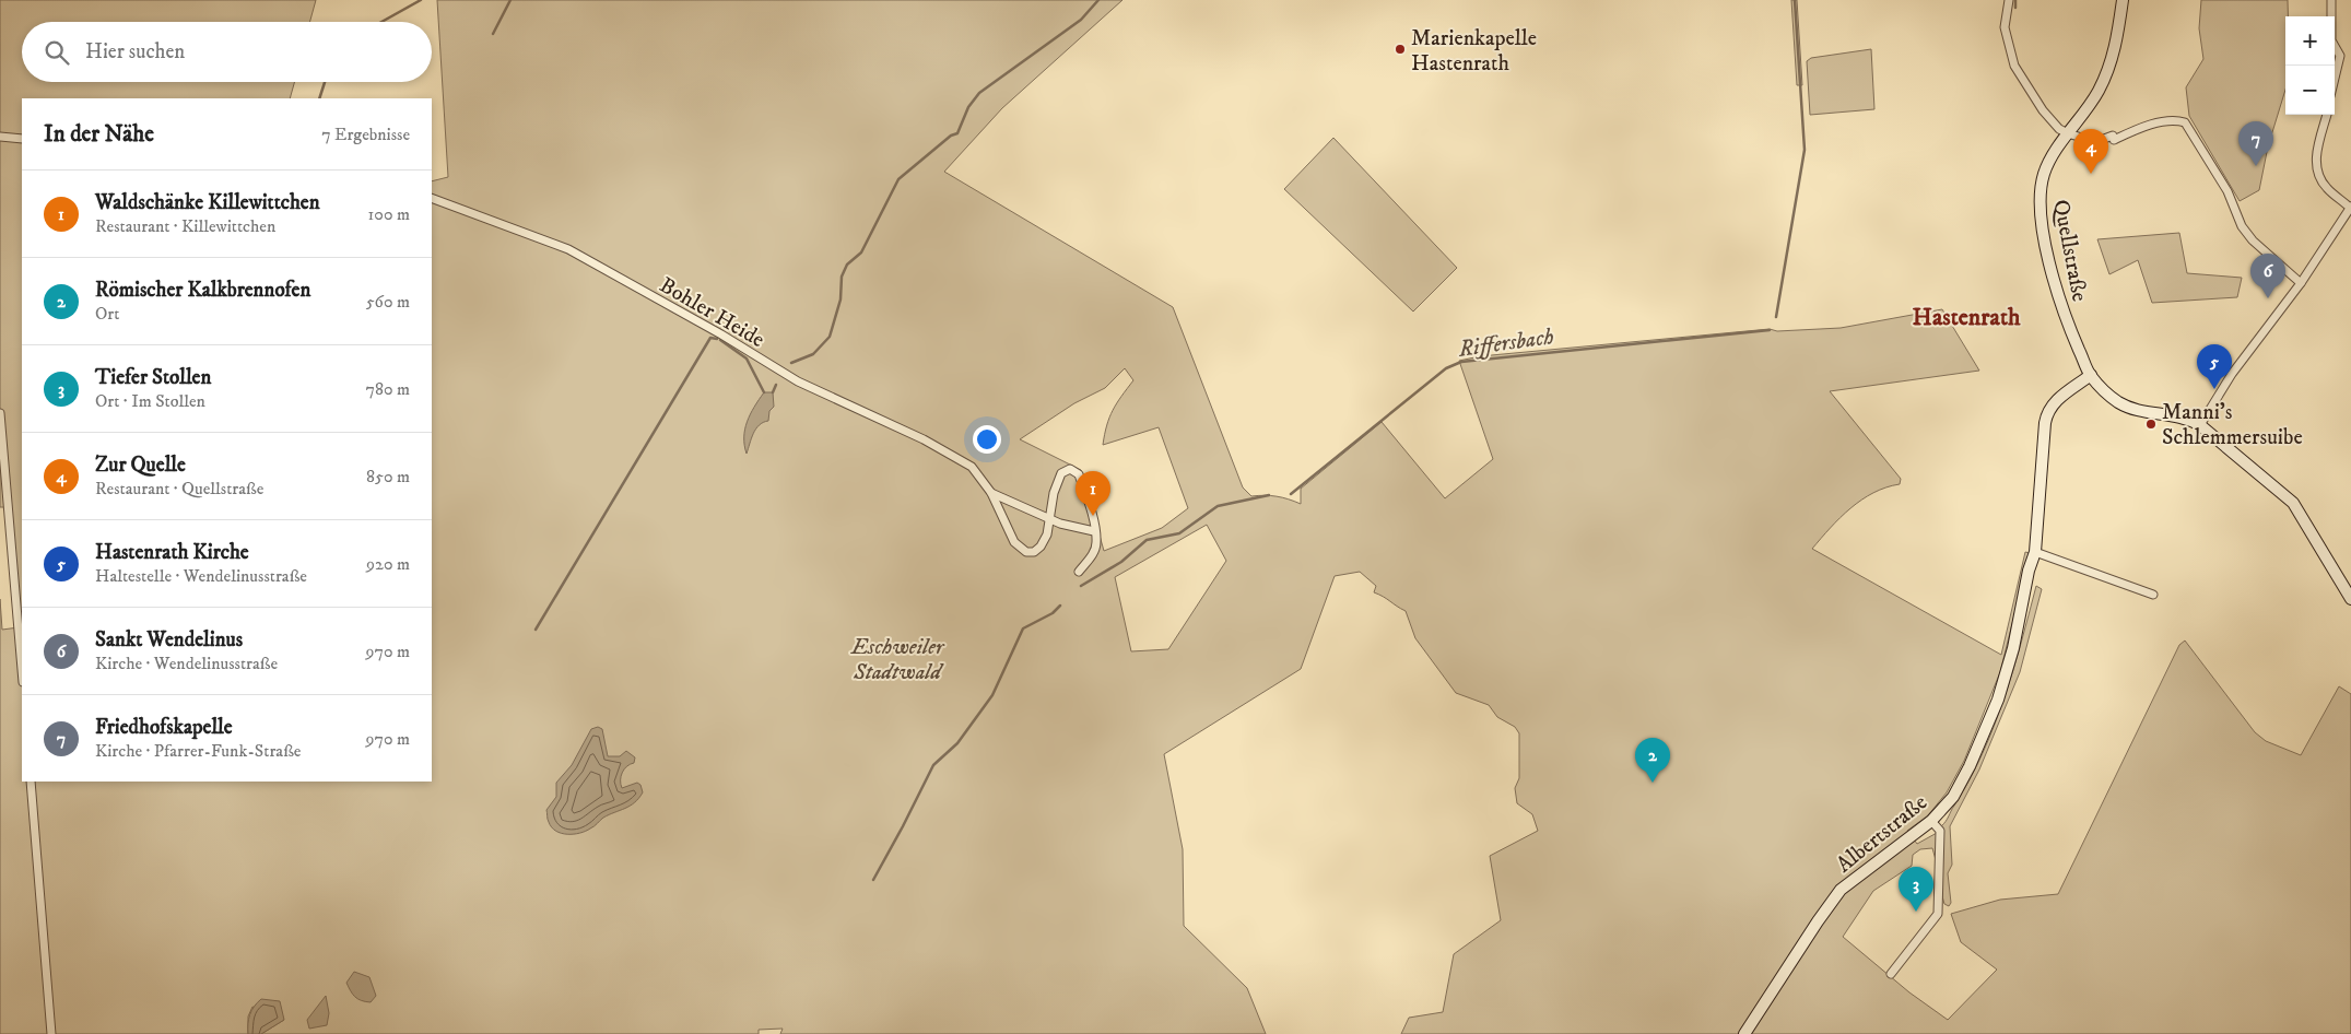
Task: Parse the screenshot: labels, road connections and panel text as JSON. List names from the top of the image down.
{
  "streets": {
    "main road": ["Quellstraße", "Albertstraße"],
    "street": ["Bohler Heide"]
  },
  "crossings": [
    ["Quellstraße", "Albertstraße"]
  ],
  "districts": ["Hastenrath"],
  "water": ["Riffersbach"],
  "parks": ["Eschweiler Stadtwald"],
  "places": ["Marienkapelle Hastenrath", "Manni's Schlemmersuibe"],
  "page": {
    "map_buttons": ["+", "−"],
    "search": "Hier suchen",
    "heading": ["In der Nähe", "7 Ergebnisse"],
    "pins": [
      "7",
      "4",
      "6",
      "5",
      "1",
      "2",
      "3"
    ],
    "list": [
      {
        "mark": "1",
        "name": "Waldschänke Killewittchen",
        "note": "Restaurant · Killewittchen",
        "value": "100 m"
      },
      {
        "mark": "2",
        "name": "Römischer Kalkbrennofen",
        "note": "Ort",
        "value": "560 m"
      },
      {
        "mark": "3",
        "name": "Tiefer Stollen",
        "note": "Ort · Im Stollen",
        "value": "780 m"
      },
      {
        "mark": "4",
        "name": "Zur Quelle",
        "note": "Restaurant · Quellstraße",
        "value": "850 m"
      },
      {
        "mark": "5",
        "name": "Hastenrath Kirche",
        "note": "Haltestelle · Wendelinusstraße",
        "value": "920 m"
      },
      {
        "mark": "6",
        "name": "Sankt Wendelinus",
        "note": "Kirche · Wendelinusstraße",
        "value": "970 m"
      },
      {
        "mark": "7",
        "name": "Friedhofskapelle",
        "note": "Kirche · Pfarrer-Funk-Straße",
        "value": "970 m"
      }
    ]
  }
}
